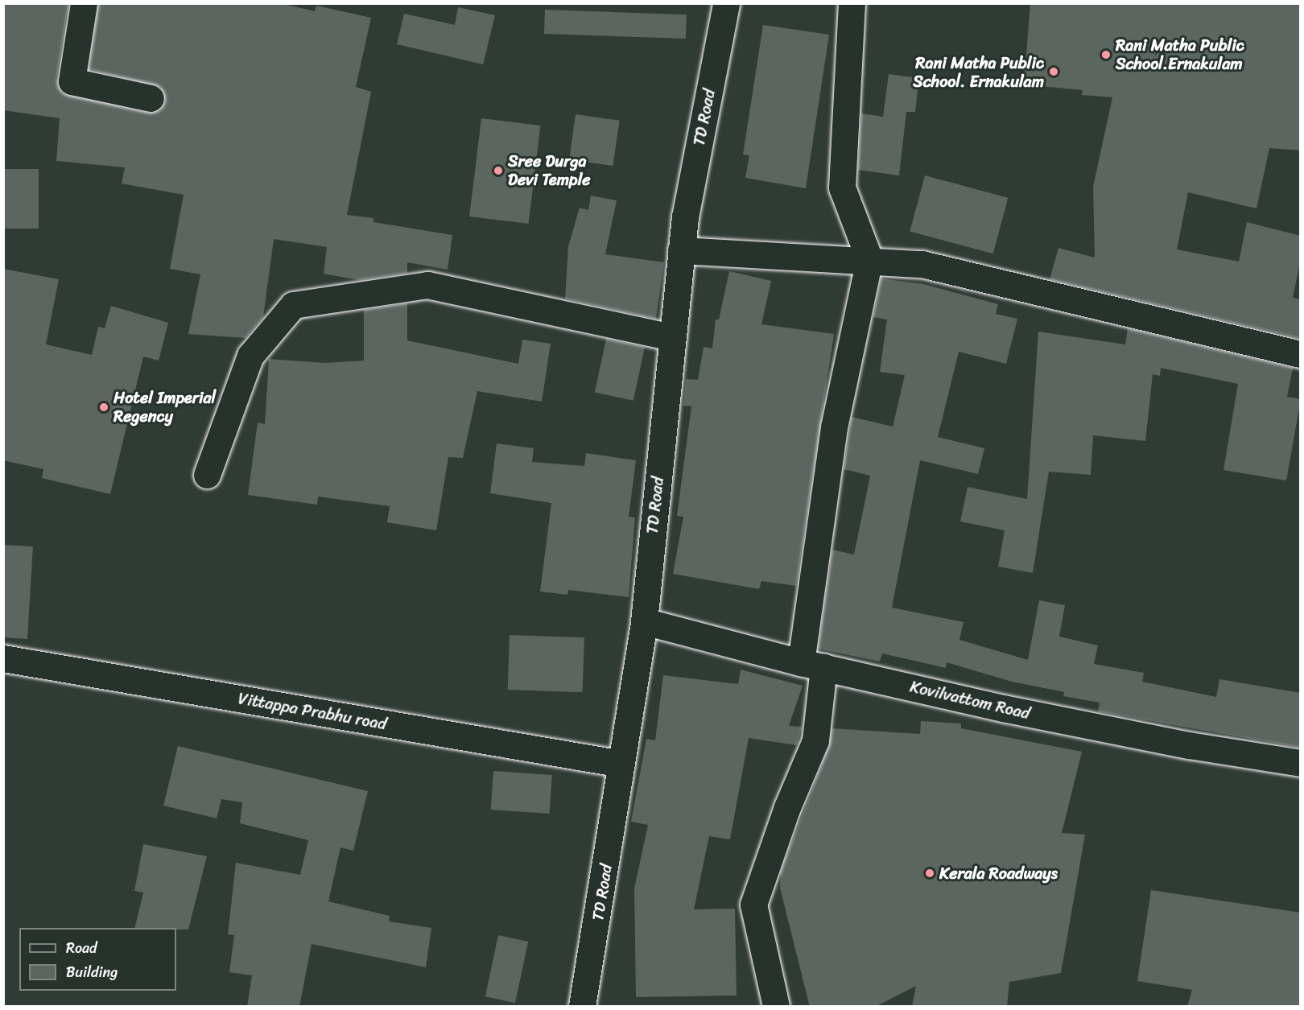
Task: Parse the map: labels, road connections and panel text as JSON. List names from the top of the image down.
{
  "streets": {
    "street": ["TD Road", "Kovilvattom Road", "Vittappa Prabhu road"]
  },
  "crossings": [
    ["TD Road", "Kovilvattom Road"],
    ["TD Road", "Vittappa Prabhu road"]
  ],
  "places": [
    "Rani Matha Public School.Ernakulam",
    "Rani Matha Public School. Ernakulam",
    "Sree Durga Devi Temple",
    "Hotel Imperial Regency",
    "Kerala Roadways"
  ],
  "legend": ["Road", "Building"]
}
